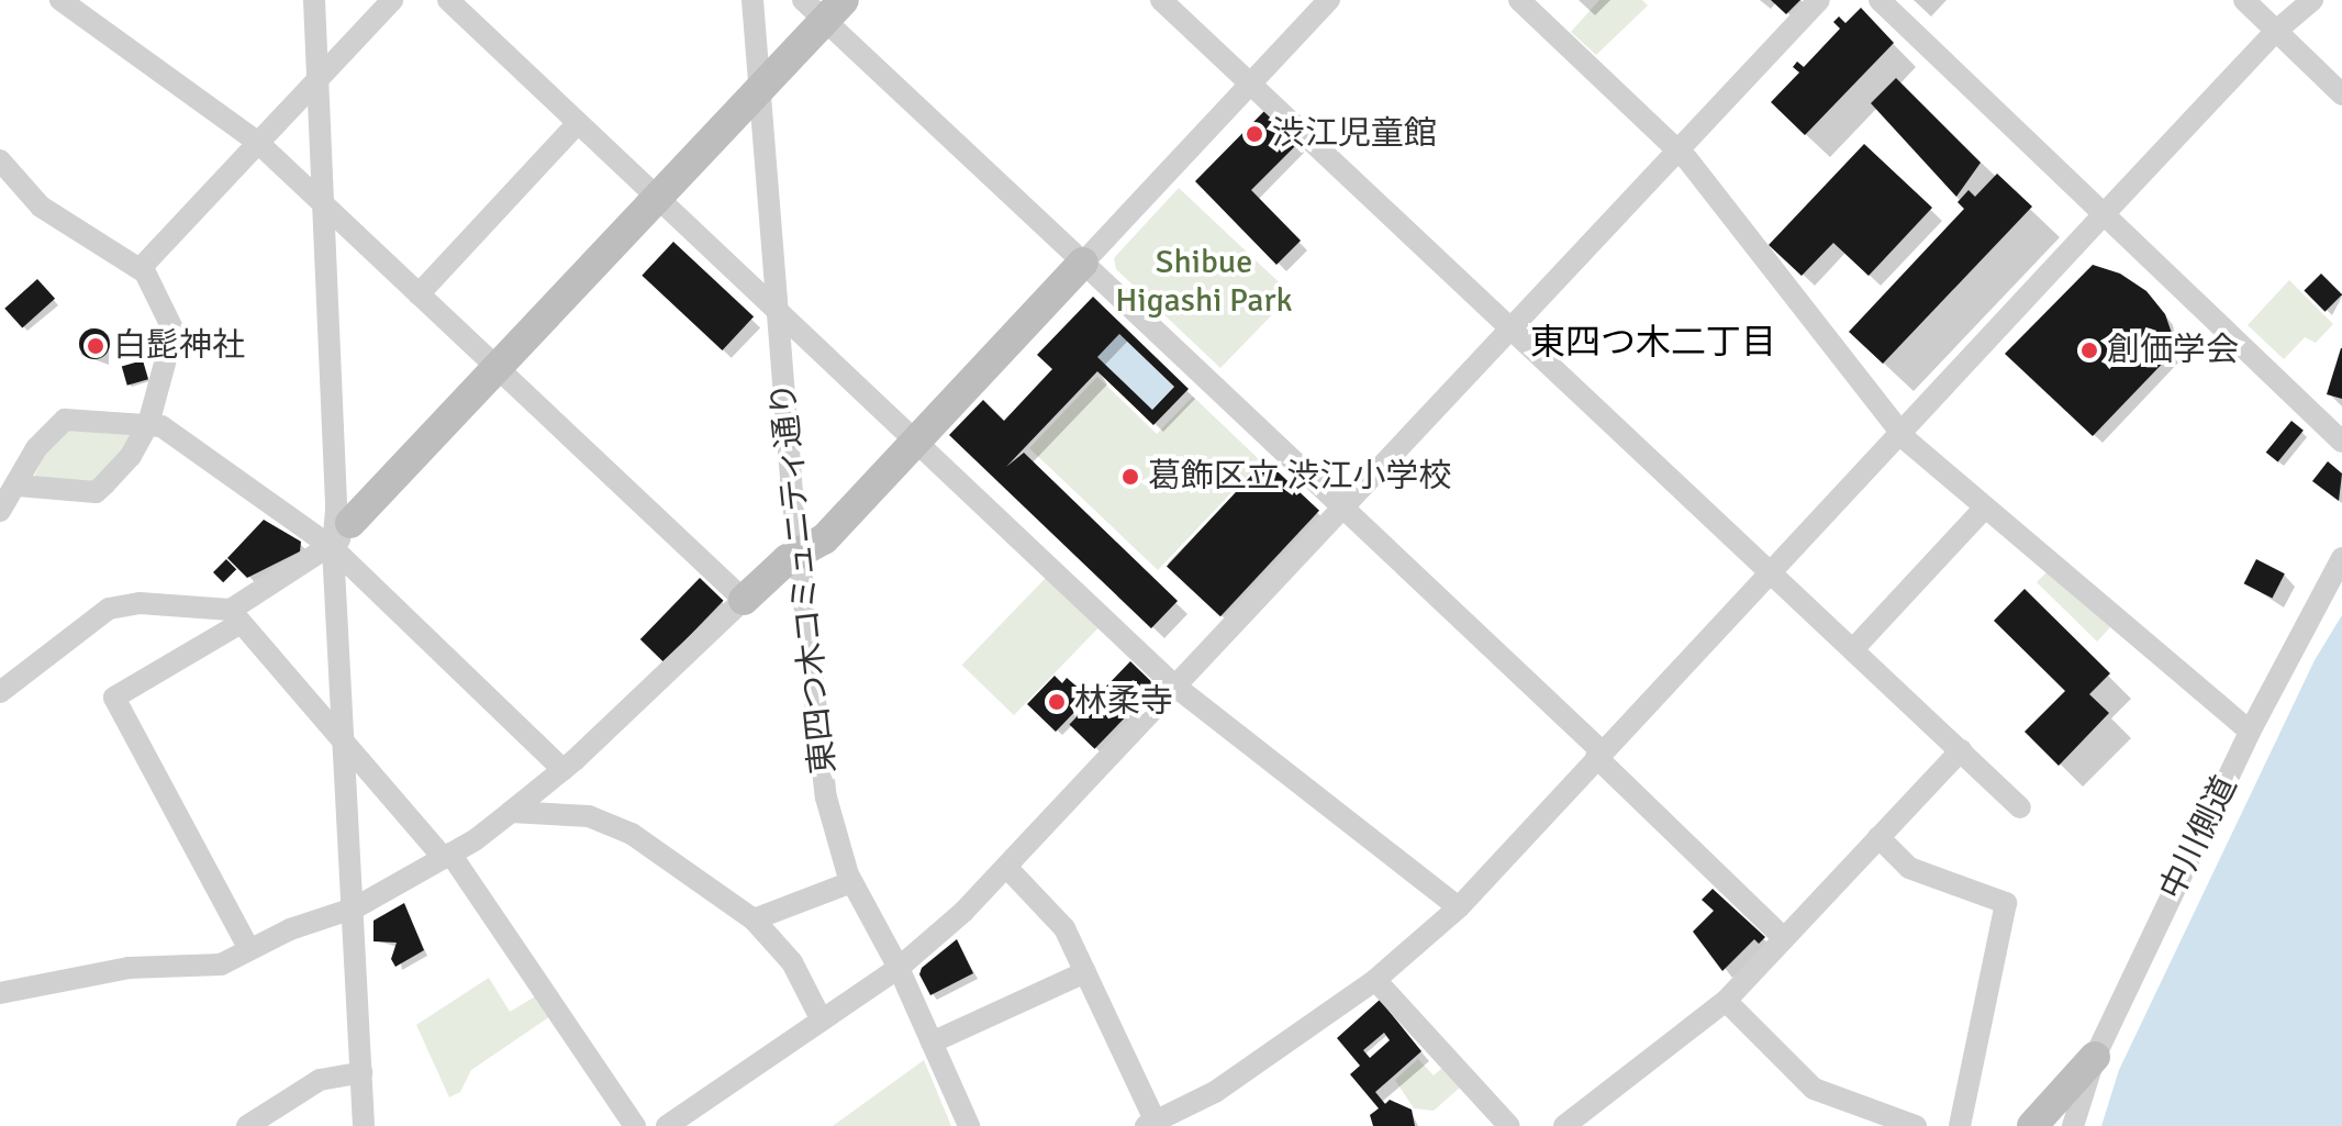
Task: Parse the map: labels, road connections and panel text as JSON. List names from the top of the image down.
{
  "streets": {
    "street": ["東四つ木コミュニティ通り", "中川側道"]
  },
  "districts": ["東四つ木二丁目"],
  "parks": ["Shibue Higashi Park"],
  "places": [
    "渋江児童館",
    "白髭神社",
    "創価学会",
    "葛飾区立 渋江小学校",
    "林柔寺"
  ]
}
